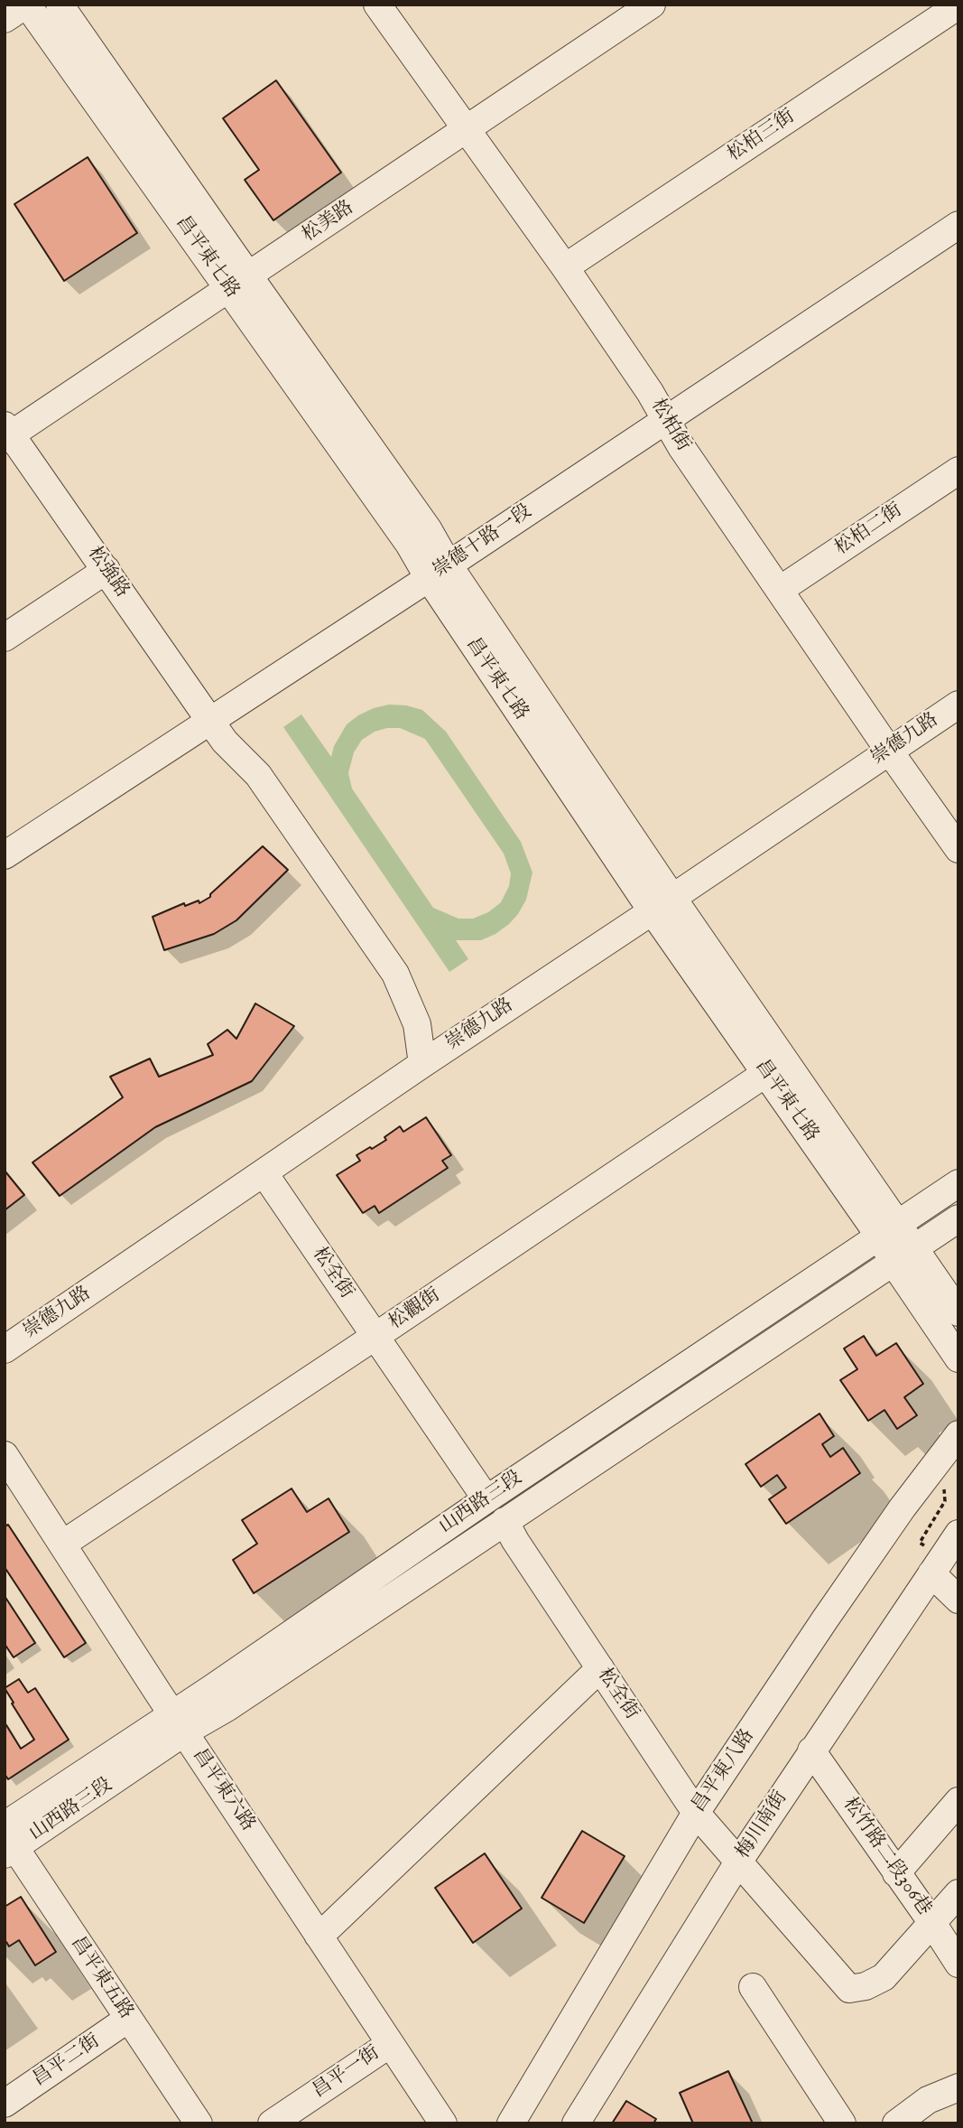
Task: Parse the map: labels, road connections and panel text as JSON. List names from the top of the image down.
{
  "streets": {
    "street": [
      "松柏三街",
      "松美路",
      "昌平東七路",
      "松柏街",
      "松柏二街",
      "崇德十路一段",
      "松強路",
      "崇德九路",
      "松全街",
      "松觀街",
      "山西路三段",
      "昌平東八路",
      "昌平東六路",
      "梅川南街",
      "松竹路二段306巷",
      "昌平東五路",
      "昌平二街",
      "昌平一街"
    ]
  },
  "crossings": [
    ["松柏三街", "松柏街"],
    ["松美路", "昌平東七路"],
    ["松美路", "松柏街"],
    ["松美路", "松強路"],
    ["昌平東七路", "崇德十路一段"],
    ["昌平東七路", "崇德九路"],
    ["昌平東七路", "松觀街"],
    ["昌平東七路", "山西路三段"],
    ["松柏街", "松柏二街"],
    ["松柏街", "崇德十路一段"],
    ["松柏街", "崇德九路"],
    ["崇德十路一段", "松強路"],
    ["松強路", "崇德九路"],
    ["崇德九路", "松全街"],
    ["松全街", "松觀街"],
    ["松全街", "山西路三段"],
    ["松全街", "昌平東八路"],
    ["松全街", "梅川南街"],
    ["松全街", "松竹路二段306巷"],
    ["松觀街", "昌平東六路"],
    ["山西路三段", "昌平東六路"],
    ["山西路三段", "昌平東五路"],
    ["昌平東六路", "昌平一街"],
    ["梅川南街", "松竹路二段306巷"],
    ["昌平東五路", "昌平二街"]
  ]
}
